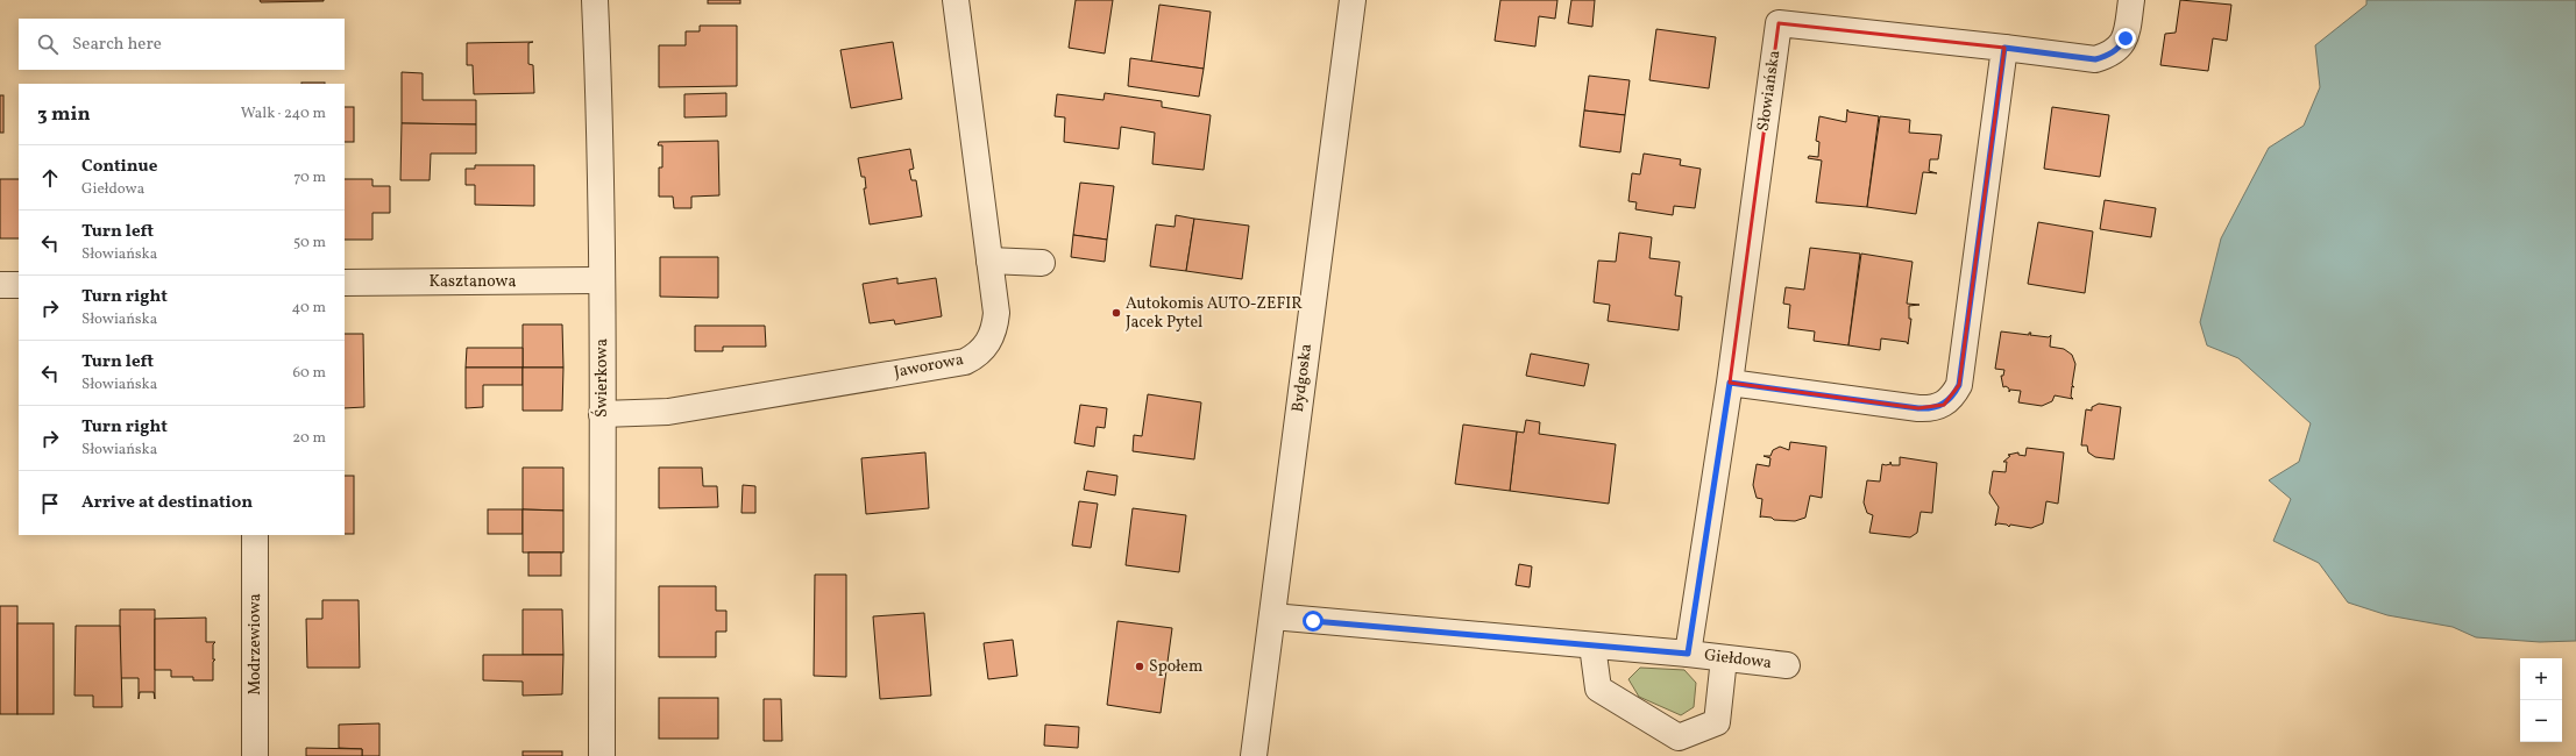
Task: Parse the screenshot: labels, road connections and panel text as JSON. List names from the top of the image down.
{
  "streets": {
    "street": [
      "Słowiańska",
      "Kasztanowa",
      "Jaworowa",
      "Świerkowa",
      "Bydgoska",
      "Modrzewiowa",
      "Giełdowa"
    ]
  },
  "crossings": [
    ["Słowiańska", "Giełdowa"],
    ["Kasztanowa", "Świerkowa"],
    ["Jaworowa", "Świerkowa"],
    ["Bydgoska", "Giełdowa"]
  ],
  "places": ["Autokomis AUTO-ZEFIR Jacek Pytel", "Społem"],
  "page": {
    "search": "Search here",
    "heading": ["3 min", "Walk · 240 m"],
    "list": [
      ["Continue", "Giełdowa", "70 m"],
      ["Turn left", "Słowiańska", "50 m"],
      ["Turn right", "Słowiańska", "40 m"],
      ["Turn left", "Słowiańska", "60 m"],
      ["Turn right", "Słowiańska", "20 m"],
      "Arrive at destination"
    ],
    "map_buttons": ["+", "−"]
  }
}
